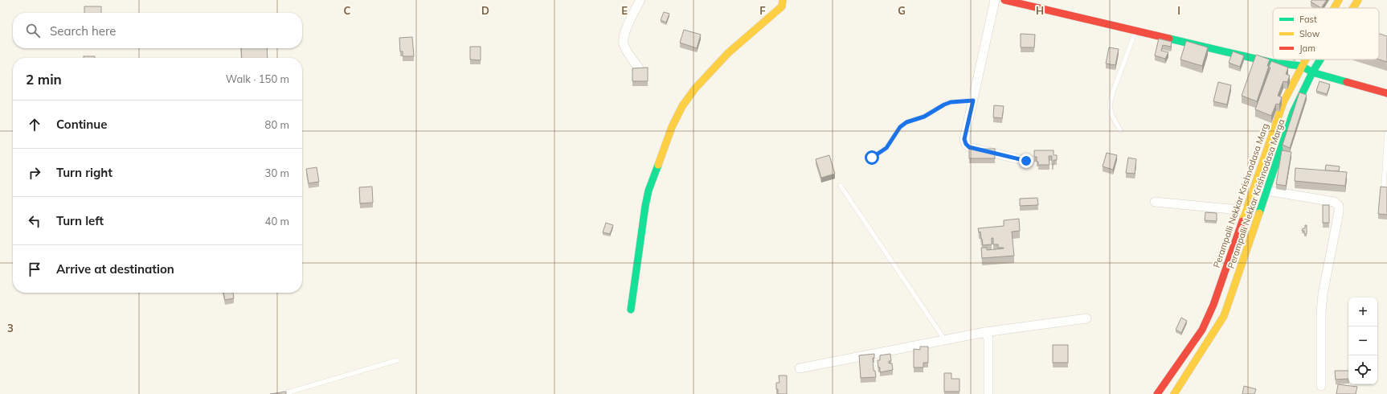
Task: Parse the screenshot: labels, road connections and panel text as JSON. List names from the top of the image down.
{
  "streets": {
    "main road": ["Perampalli Nekkar Krishnadasa Marga", "Perampalli Nekkar Krishnadasa Marg"]
  },
  "legend": ["Fast", "Slow", "Jam"],
  "page": {
    "search": "Search here",
    "heading": ["2 min", "Walk · 150 m"],
    "list": [
      ["Continue", "80 m"],
      ["Turn right", "30 m"],
      ["Turn left", "40 m"],
      "Arrive at destination"
    ],
    "map_buttons": ["+", "−"]
  },
  "grid": {
    "columns": [
      "C",
      "D",
      "E",
      "F",
      "G",
      "H",
      "I"
    ],
    "rows": ["3"]
  }
}
